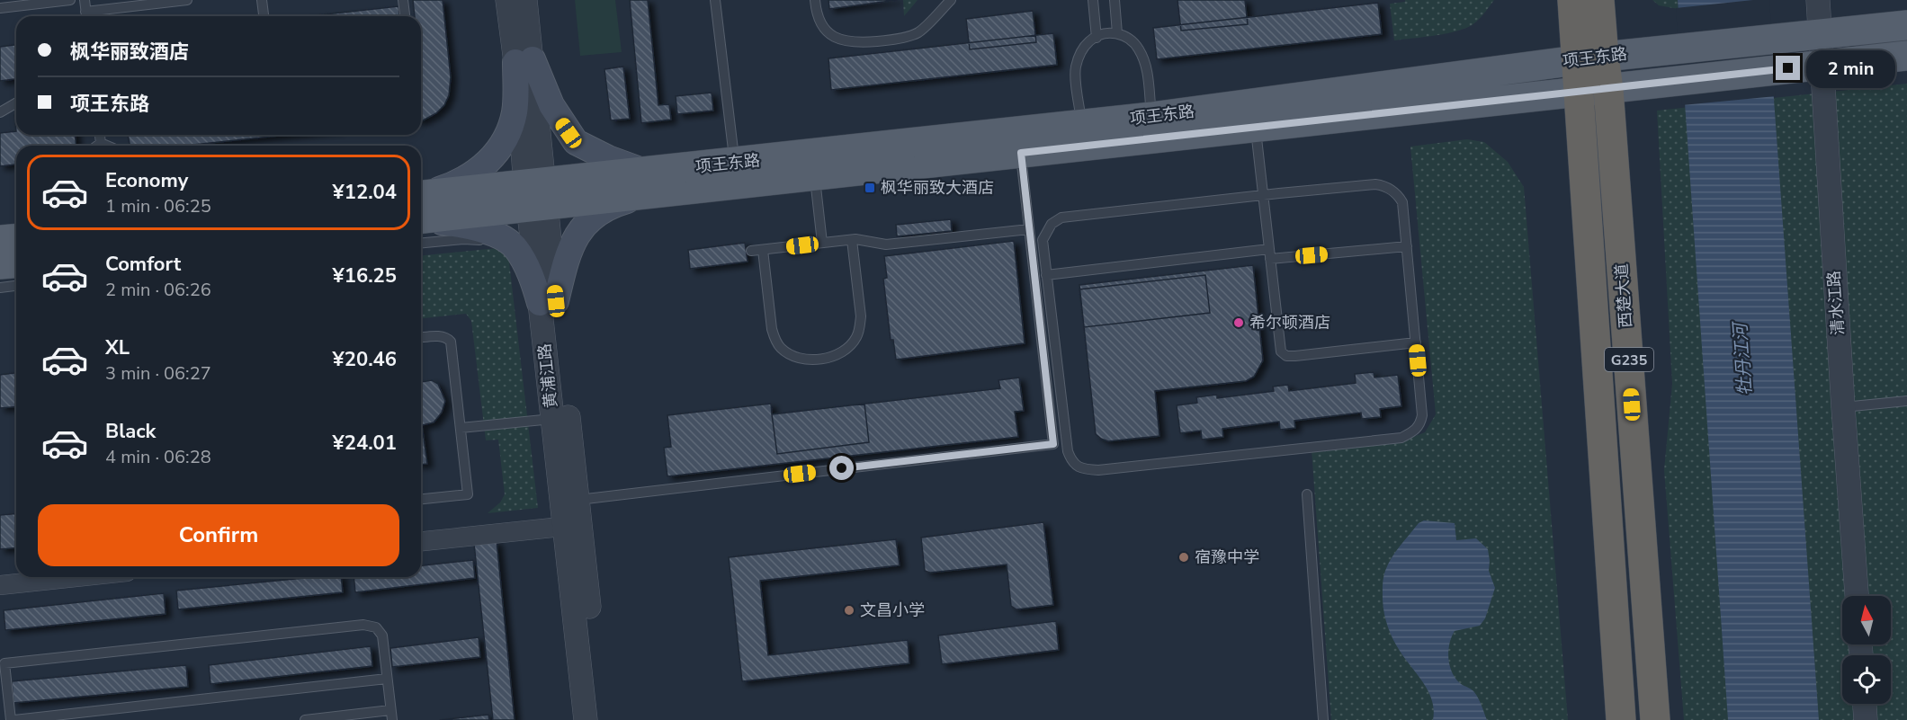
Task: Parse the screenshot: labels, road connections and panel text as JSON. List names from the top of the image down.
{
  "streets": {
    "highway": ["西楚大道", "G235"],
    "main road": ["项王东路"],
    "street": ["清水江路", "黄浦江路"]
  },
  "crossings": [
    ["项王东路", "西楚大道"],
    ["项王东路", "清水江路"],
    ["项王东路", "黄浦江路"]
  ],
  "water": ["牡丹江河"],
  "places": {
    "transit": ["枫华丽致大酒店"],
    "other": ["希尔顿酒店", "宿豫中学", "文昌小学"]
  },
  "north": "top",
  "page": {
    "banner": ["枫华丽致酒店", "项王东路"],
    "bubble": "2 min",
    "list": [
      {
        "name": "Economy",
        "note": "1 min · 06:25",
        "value": "¥12.04"
      },
      {
        "name": "Comfort",
        "note": "2 min · 06:26",
        "value": "¥16.25"
      },
      {
        "name": "XL",
        "note": "3 min · 06:27",
        "value": "¥20.46"
      },
      {
        "name": "Black",
        "note": "4 min · 06:28",
        "value": "¥24.01"
      }
    ],
    "buttons": "Confirm"
  }
}
